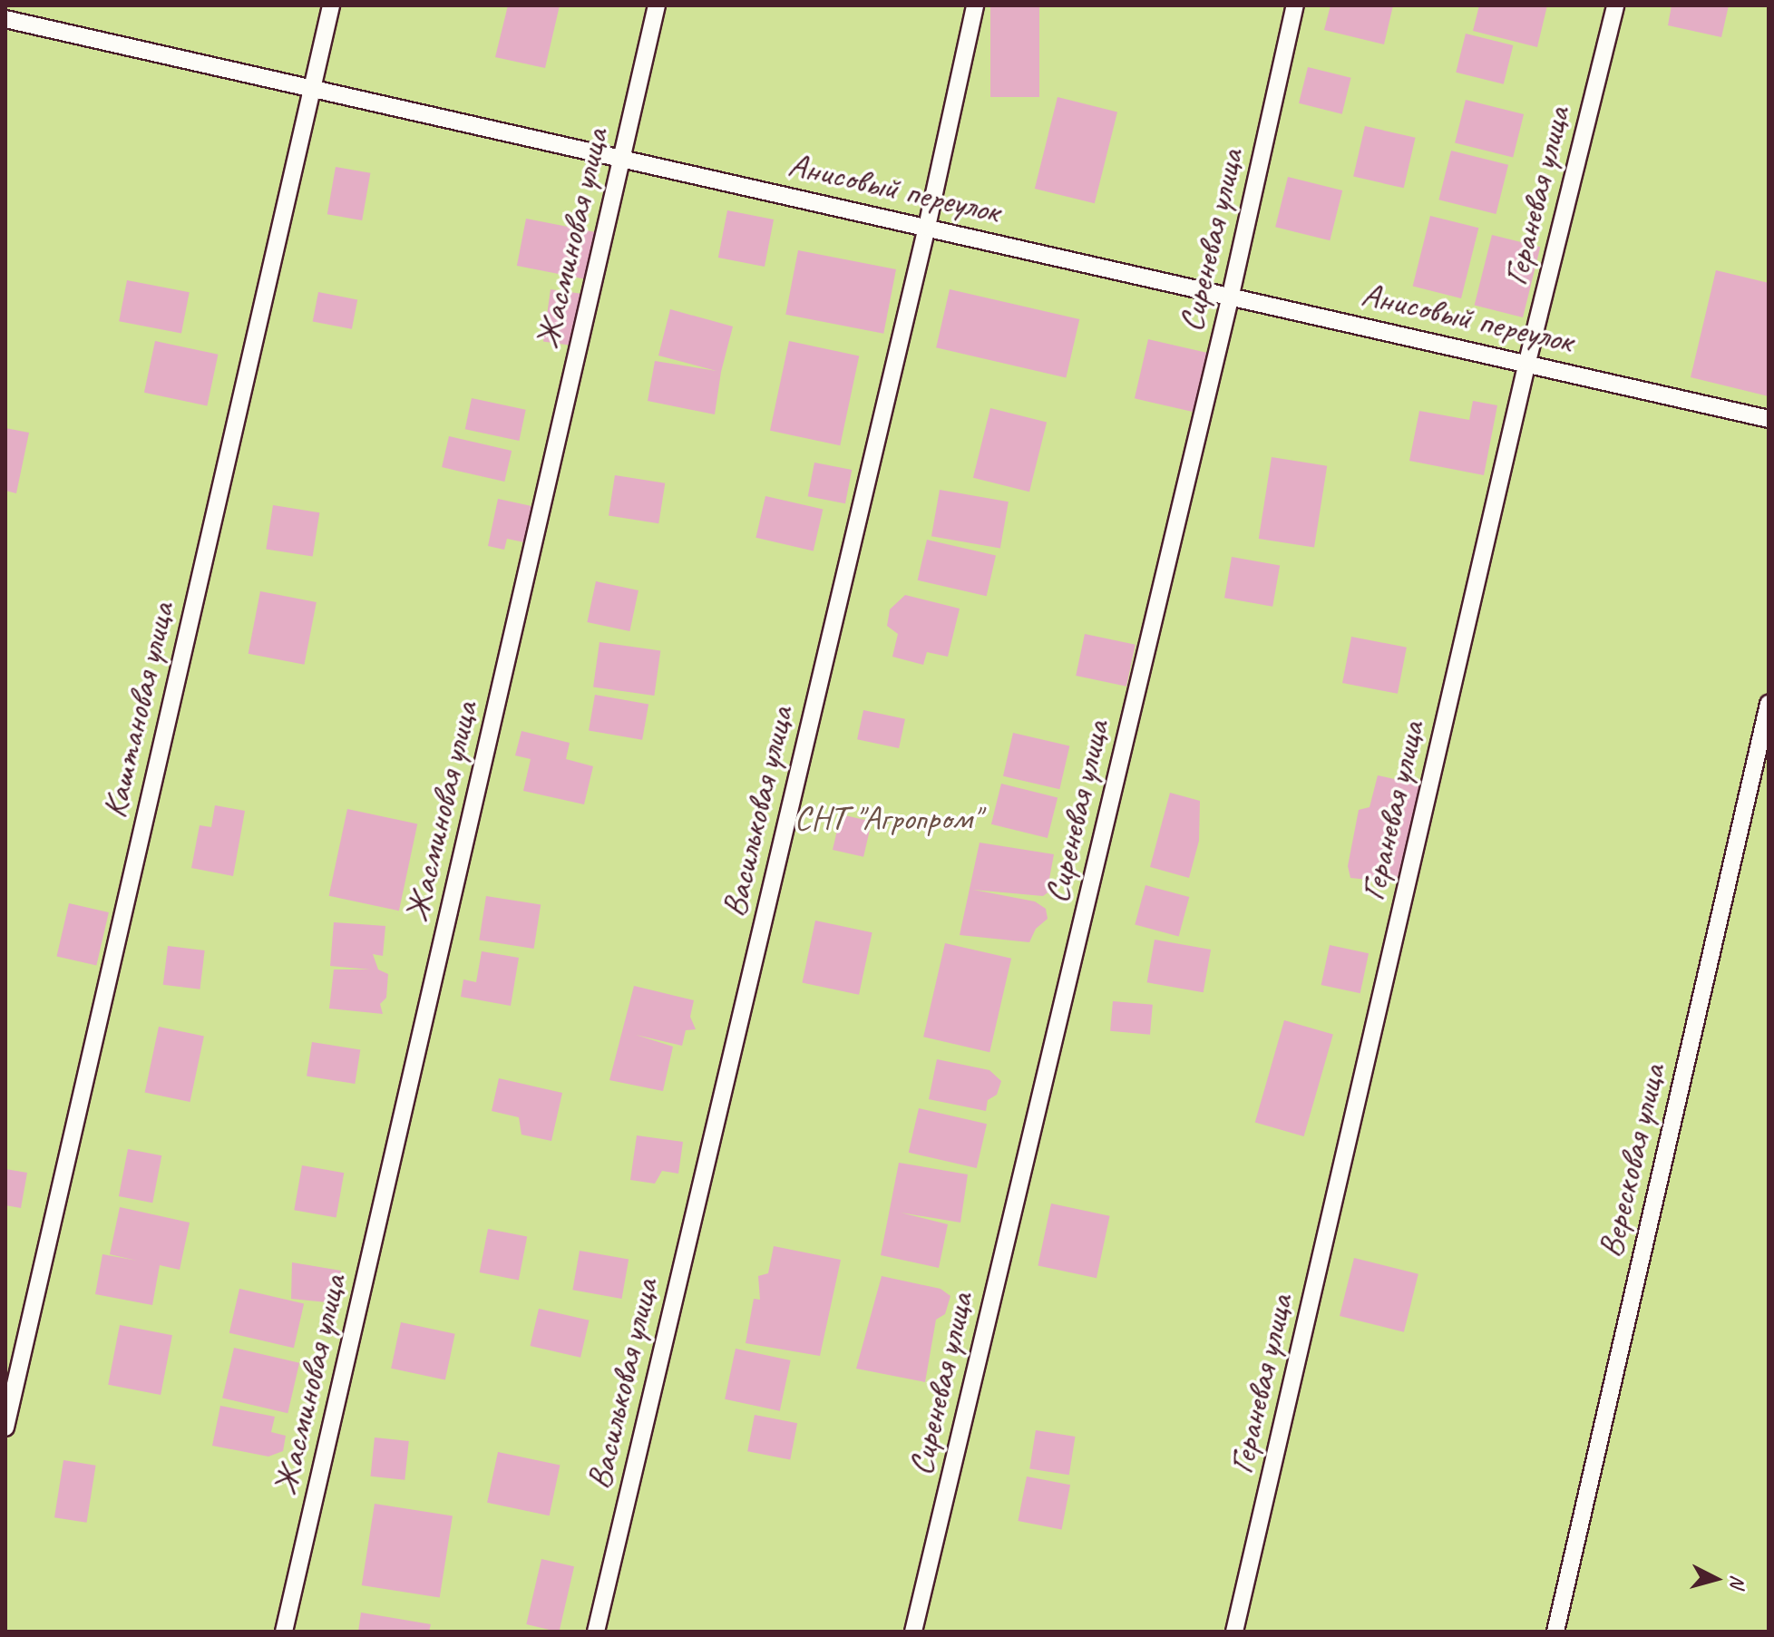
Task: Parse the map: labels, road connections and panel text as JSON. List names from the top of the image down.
{
  "streets": {
    "lane": [
      "Анисовый переулок",
      "Гераневая улица",
      "Жасминовая улица",
      "Сиреневая улица",
      "Каштановая улица",
      "Васильковая улица",
      "Вересковая улица"
    ]
  },
  "crossings": [
    ["Анисовый переулок", "Гераневая улица"],
    ["Анисовый переулок", "Жасминовая улица"],
    ["Анисовый переулок", "Сиреневая улица"],
    ["Анисовый переулок", "Каштановая улица"],
    ["Анисовый переулок", "Васильковая улица"]
  ],
  "parks": ["СНТ \"Агропром\""],
  "north": "right"
}
